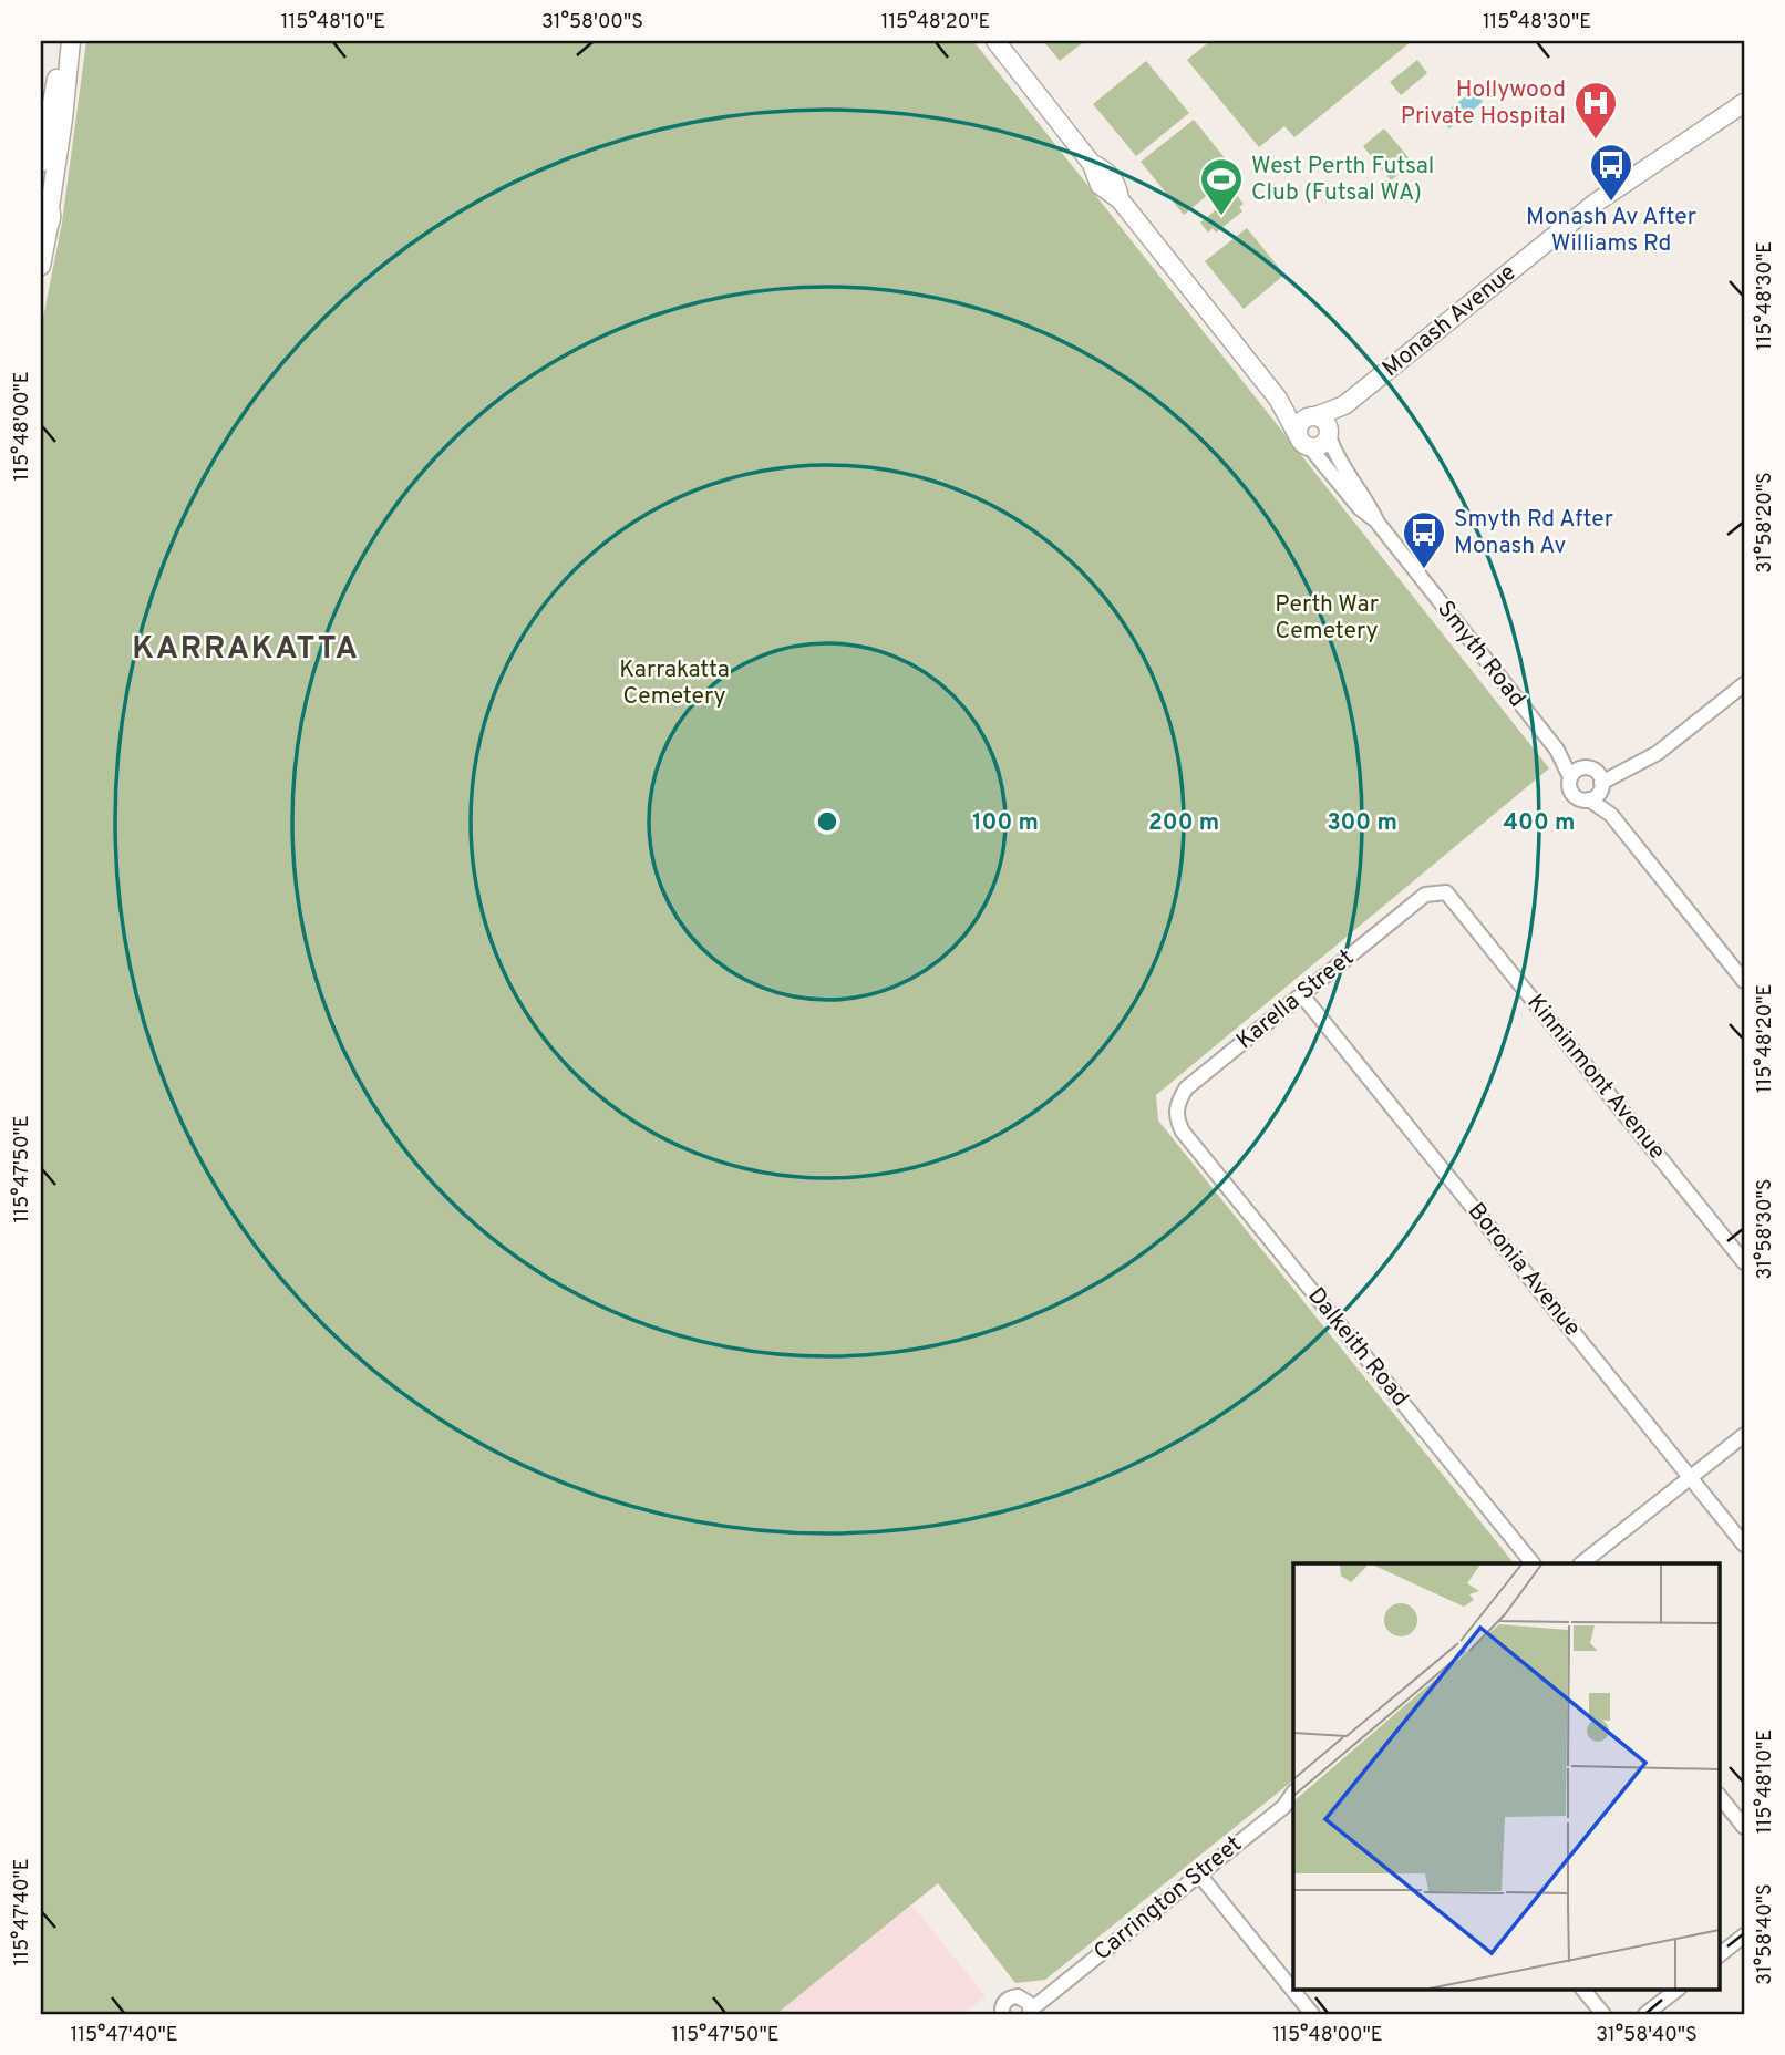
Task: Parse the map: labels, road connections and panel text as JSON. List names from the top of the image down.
{
  "streets": {
    "main road": ["Monash Avenue", "Smyth Road"],
    "street": [
      "Karella Street",
      "Kinninmont Avenue",
      "Boronia Avenue",
      "Dalkeith Road",
      "Carrington Street"
    ]
  },
  "crossings": [
    ["Monash Avenue", "Smyth Road"],
    ["Karella Street", "Kinninmont Avenue"],
    ["Karella Street", "Boronia Avenue"],
    ["Karella Street", "Dalkeith Road"]
  ],
  "districts": ["KARRAKATTA"],
  "parks": ["Perth War Cemetery", "Karrakatta Cemetery"],
  "places": {
    "hospital": ["Hollywood Private Hospital"],
    "bus stop": ["Monash Av After Williams Rd", "Smyth Rd After Monash Av"],
    "sports": ["West Perth Futsal Club (Futsal WA)"]
  },
  "coordinates": [
    "115°48'10\"E",
    "31°58'00\"S",
    "115°48'20\"E",
    "115°48'30\"E",
    "115°48'00\"E",
    "31°58'20\"S",
    "115°47'50\"E",
    "31°58'30\"S",
    "115°47'40\"E",
    "31°58'40\"S"
  ],
  "rings": [
    "100 m",
    "200 m",
    "300 m",
    "400 m"
  ]
}
